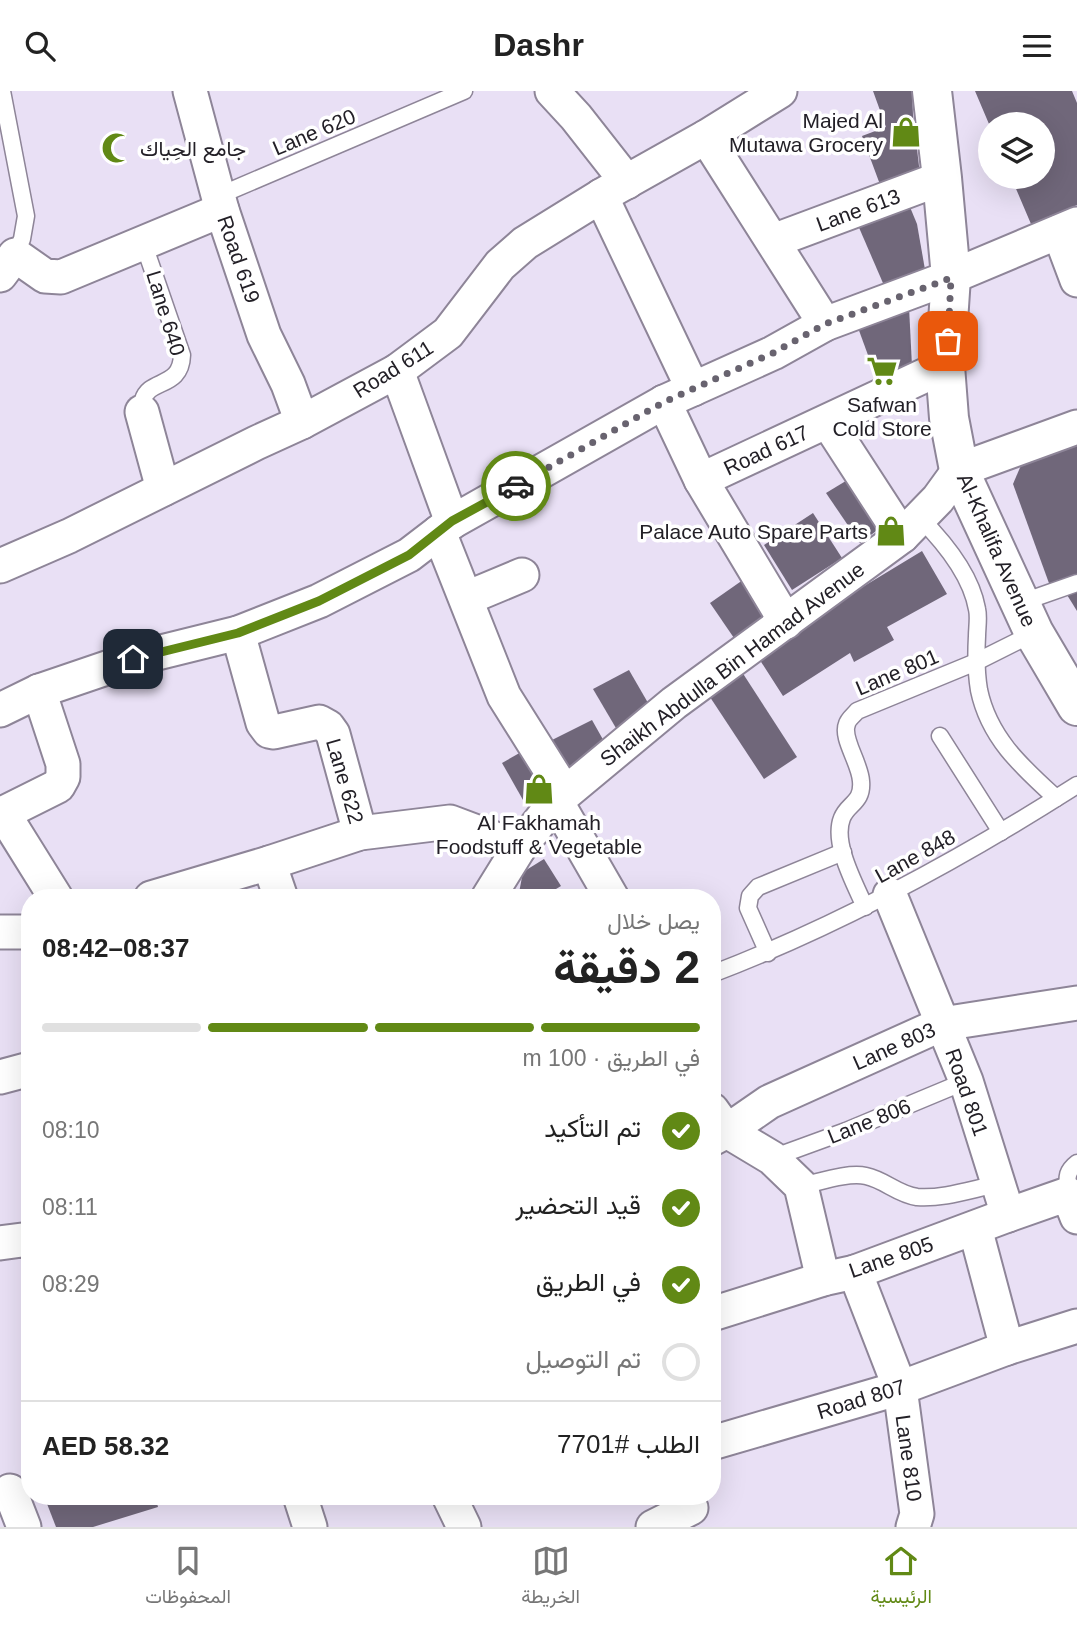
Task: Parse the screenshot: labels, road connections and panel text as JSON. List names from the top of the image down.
{
  "streets": {
    "street": [
      "Lane 613",
      "Road 619",
      "Lane 640",
      "Road 611",
      "Road 617",
      "Al-Khalifa Avenue",
      "Shaikh Abdulla Bin Hamad Avenue",
      "Lane 622",
      "Lane 803",
      "Road 801",
      "Lane 805",
      "Road 807",
      "Lane 810"
    ],
    "lane": [
      "Lane 620",
      "Lane 801",
      "Lane 848",
      "Lane 806"
    ]
  },
  "crossings": [
    ["Lane 620", "Road 619"],
    ["Lane 620", "Lane 640"],
    ["Lane 613", "Al-Khalifa Avenue"],
    ["Road 619", "Lane 640"],
    ["Road 619", "Road 611"],
    ["Lane 640", "Road 611"],
    ["Road 611", "Road 617"],
    ["Road 617", "Al-Khalifa Avenue"],
    ["Road 617", "Shaikh Abdulla Bin Hamad Avenue"],
    ["Al-Khalifa Avenue", "Shaikh Abdulla Bin Hamad Avenue"],
    ["Al-Khalifa Avenue", "Lane 801"],
    ["Lane 801", "Lane 848"],
    ["Lane 801", "Road 801"],
    ["Lane 848", "Road 801"],
    ["Lane 803", "Road 801"],
    ["Road 801", "Lane 806"],
    ["Road 801", "Lane 805"],
    ["Lane 806", "Lane 805"],
    ["Lane 805", "Lane 810"],
    ["Road 807", "Lane 810"]
  ],
  "places": {
    "shop": ["Majed Al Mutawa Grocery", "Palace Auto Spare Parts", "Al Fakhamah Foodstuff & Vegetable"],
    "mosque": ["جامع الحِياك"],
    "supermarket": ["Safwan Cold Store"]
  },
  "page": {
    "header": "Dashr",
    "heading": ["2 دقيقة", "يصل خلال", "08:37–08:42"],
    "panel": ["الطلب #7701", "AED 58.32"],
    "bar": "في الطريق · 100 m",
    "list": [
      ["تم التأكيد", "08:10"],
      ["قيد التحضير", "08:11"],
      ["في الطريق", "08:29"],
      "تم التوصيل"
    ],
    "tabs": ["الرئيسية", "الخريطة", "المحفوظات"]
  }
}
